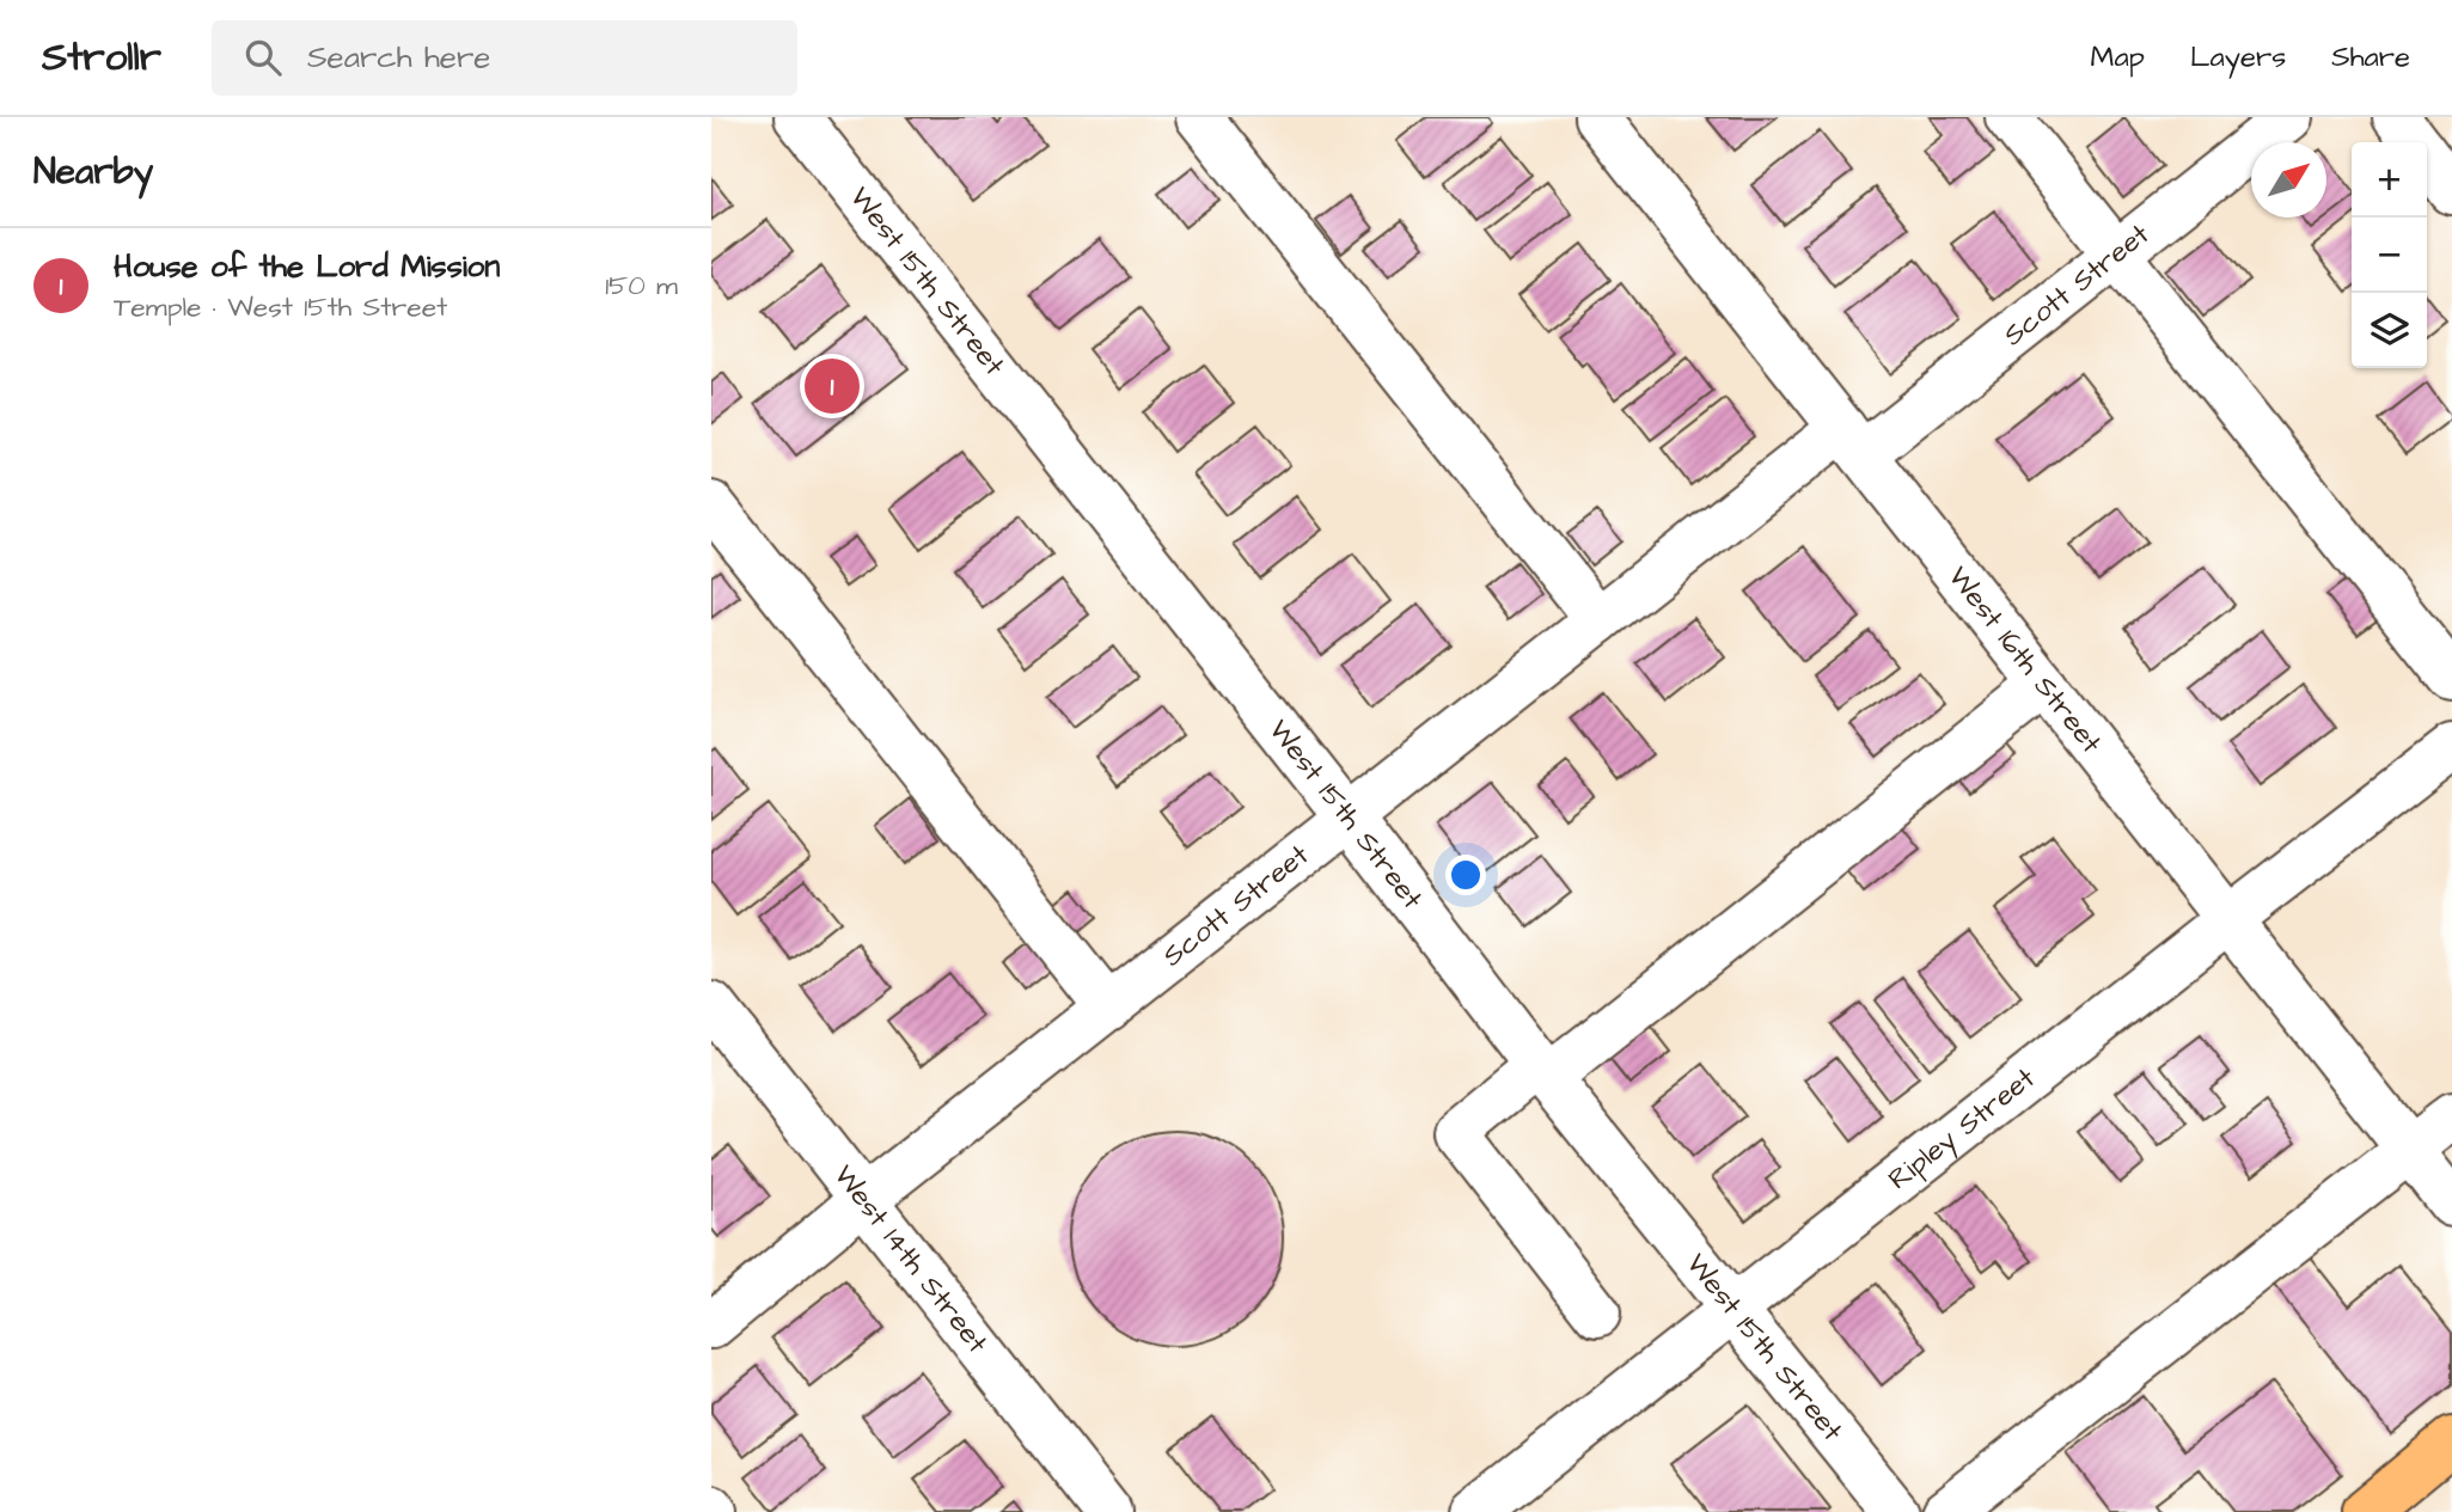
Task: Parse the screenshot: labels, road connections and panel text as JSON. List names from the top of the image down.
{
  "streets": {
    "street": [
      "West 15th Street",
      "Scott Street",
      "West 16th Street",
      "Ripley Street",
      "West 14th Street"
    ]
  },
  "crossings": [
    ["West 15th Street", "Scott Street"],
    ["West 15th Street", "Ripley Street"],
    ["Scott Street", "West 16th Street"],
    ["Scott Street", "West 14th Street"],
    ["West 16th Street", "Ripley Street"]
  ],
  "north": "top right",
  "page": {
    "header": "Strollr",
    "search": "Search here",
    "nav": ["Map", "Layers", "Share"],
    "heading": "Nearby",
    "map_buttons": ["+", "−"],
    "list": [
      {
        "mark": "1",
        "name": "House of the Lord Mission",
        "note": "Temple · West 15th Street",
        "value": "150 m"
      }
    ],
    "pins": "1"
  }
}
